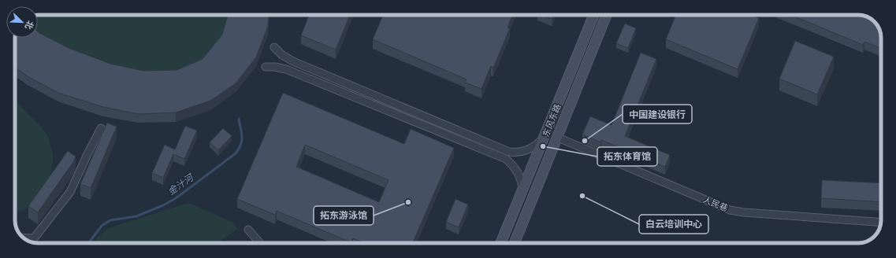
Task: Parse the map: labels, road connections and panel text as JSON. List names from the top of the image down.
{
  "streets": {
    "main road": ["东风东路"],
    "street": ["人民巷"]
  },
  "crossings": [
    ["东风东路", "人民巷"]
  ],
  "water": ["金汁河"],
  "places": [
    "中国建设银行",
    "拓东体育馆",
    "白云培训中心",
    "拓东游泳馆"
  ],
  "north": "bottom right"
}
